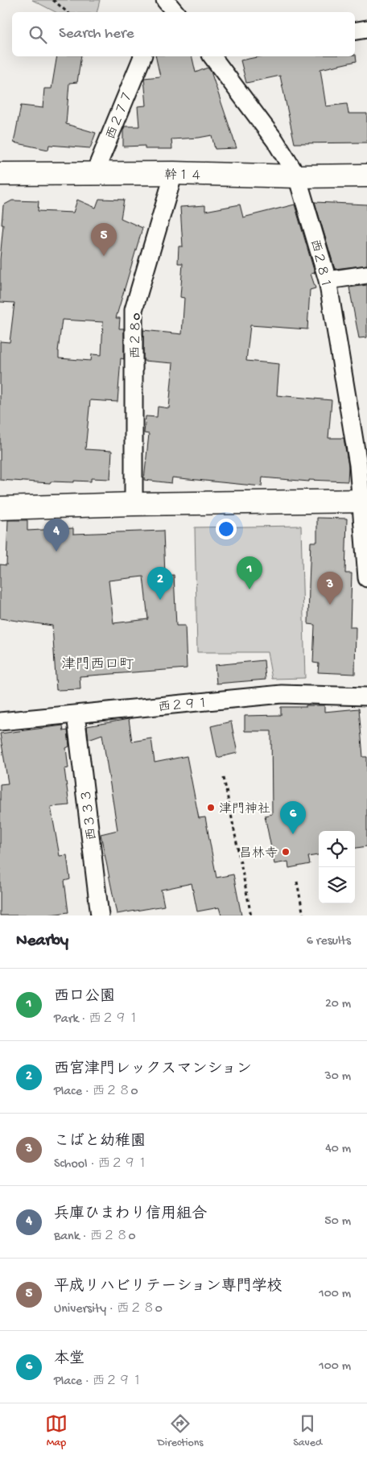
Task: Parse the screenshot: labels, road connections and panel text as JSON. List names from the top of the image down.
{
  "streets": {
    "street": [
      "西２７７",
      "幹１４",
      "西２８１",
      "西２８0",
      "西２９１",
      "西３３３"
    ]
  },
  "crossings": [
    ["西２７７", "幹１４"],
    ["幹１４", "西２８１"],
    ["幹１４", "西２８0"],
    ["西２９１", "西３３３"]
  ],
  "districts": ["津門西口町"],
  "places": ["津門神社", "昌林寺"],
  "page": {
    "search": "Search here",
    "pins": [
      "5",
      "4",
      "1",
      "2",
      "3",
      "6"
    ],
    "heading": ["Nearby", "6 results"],
    "list": [
      {
        "mark": "1",
        "name": "西口公園",
        "note": "Park · 西２９１",
        "value": "20 m"
      },
      {
        "mark": "2",
        "name": "西宮津門レックスマンション",
        "note": "Place · 西２８0",
        "value": "30 m"
      },
      {
        "mark": "3",
        "name": "こばと幼稚園",
        "note": "School · 西２９１",
        "value": "40 m"
      },
      {
        "mark": "4",
        "name": "兵庫ひまわり信用組合",
        "note": "Bank · 西２８0",
        "value": "50 m"
      },
      {
        "mark": "5",
        "name": "平成リハビリテーション専門学校",
        "note": "University · 西２８0",
        "value": "100 m"
      },
      {
        "mark": "6",
        "name": "本堂",
        "note": "Place · 西２９１",
        "value": "100 m"
      }
    ],
    "nav": ["Map", "Directions", "Saved"]
  }
}
